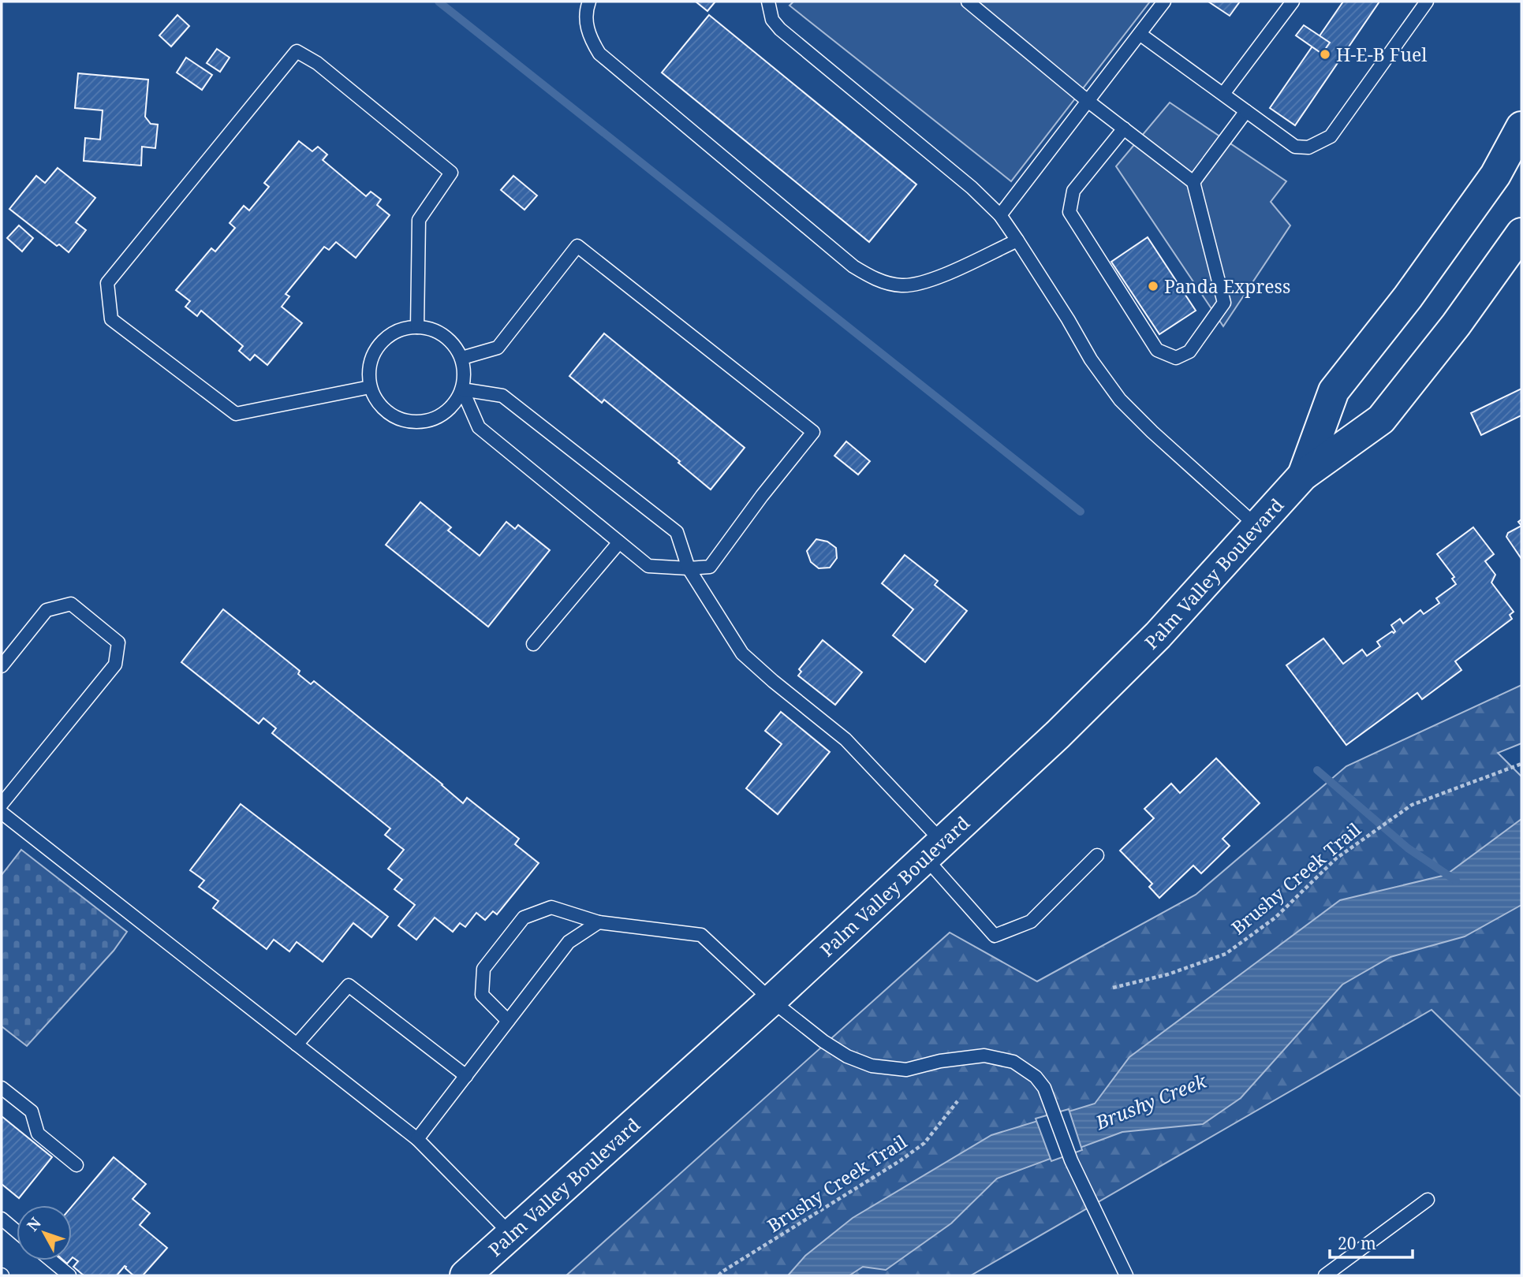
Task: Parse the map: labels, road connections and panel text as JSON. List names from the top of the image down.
{
  "streets": {
    "highway": ["Palm Valley Boulevard"],
    "path": ["Brushy Creek Trail"]
  },
  "water": ["Brushy Creek"],
  "places": ["H-E-B Fuel", "Panda Express"],
  "scale_bar": "20 m",
  "north": "top left"
}
